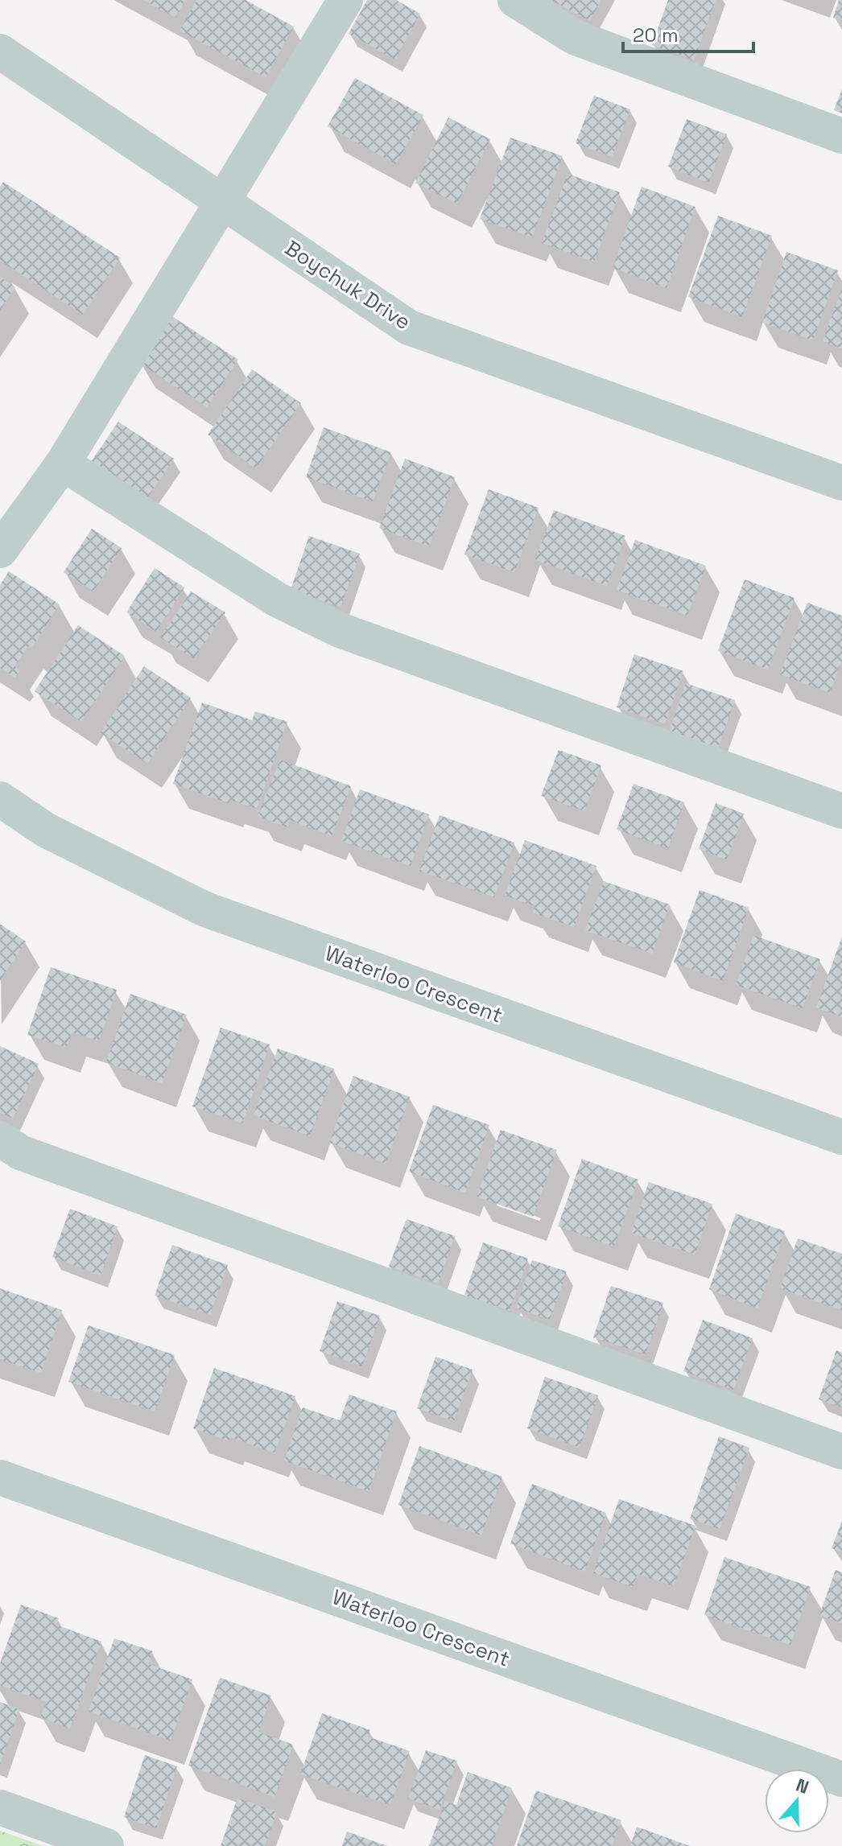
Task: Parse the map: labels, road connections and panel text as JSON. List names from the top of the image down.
{
  "streets": {
    "street": ["Boychuk Drive", "Waterloo Crescent"]
  },
  "scale_bar": "20 m",
  "north": "top"
}
